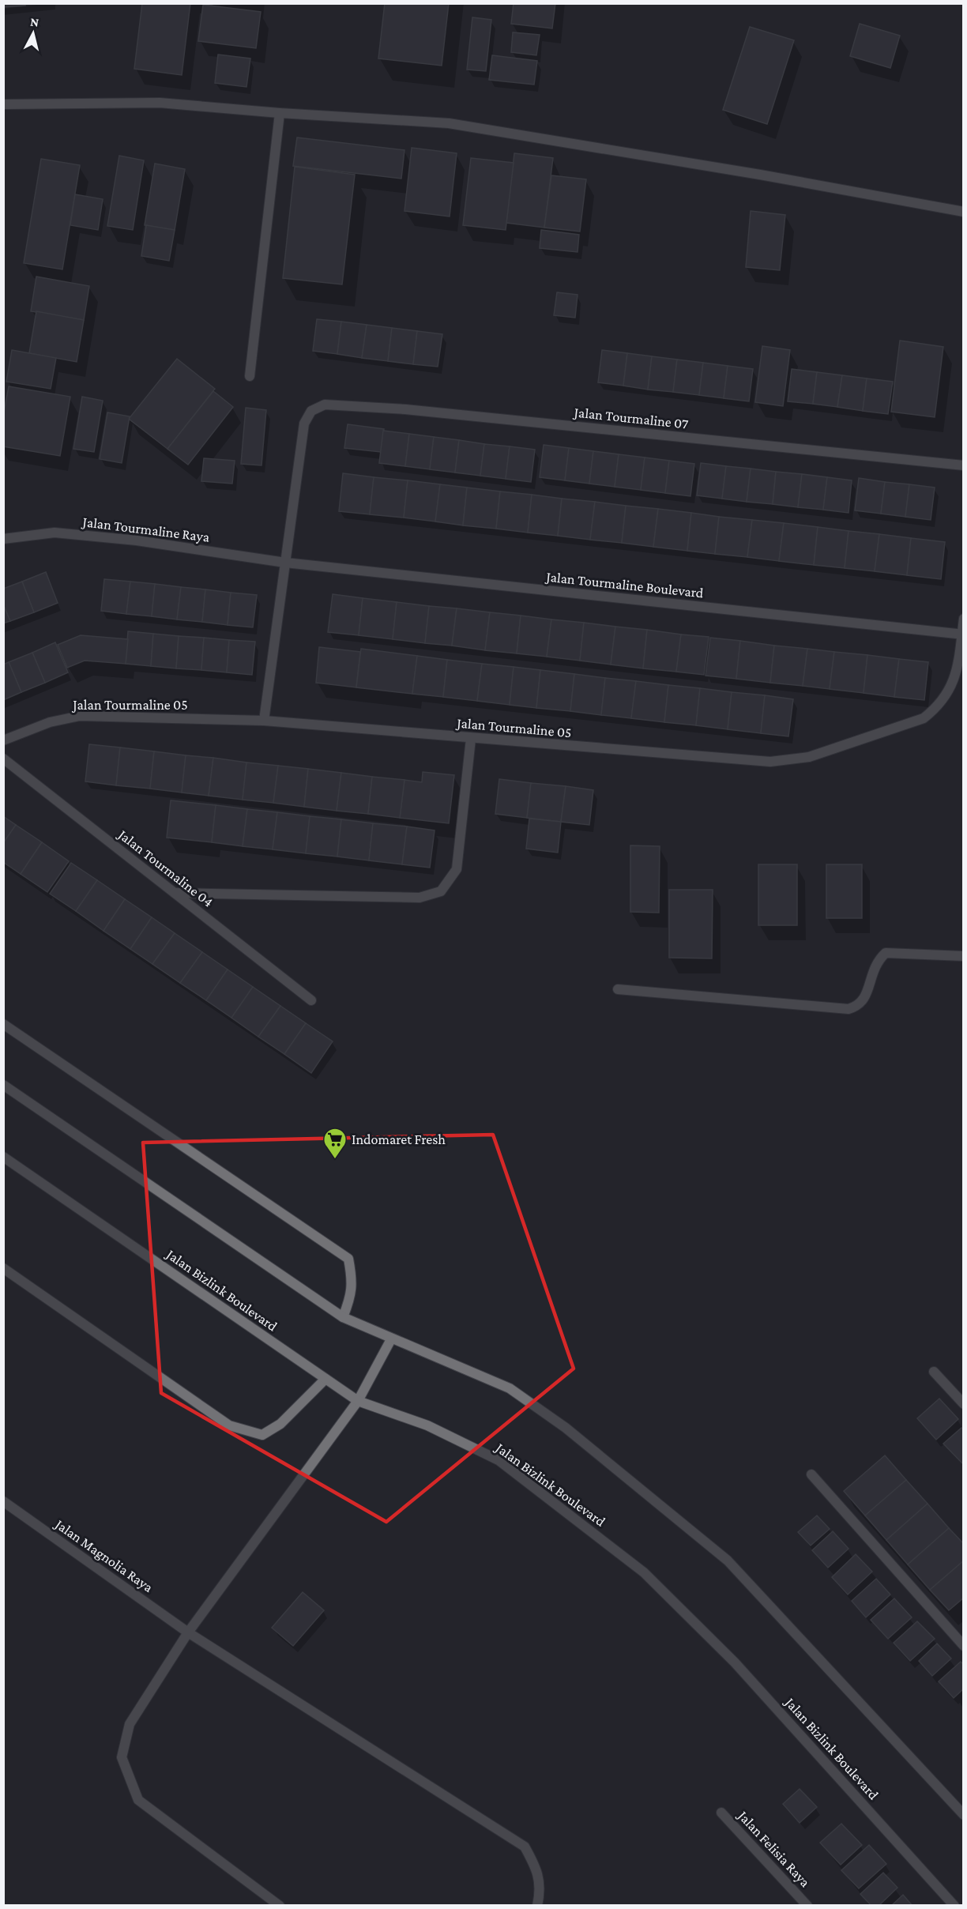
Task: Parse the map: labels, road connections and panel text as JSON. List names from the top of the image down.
{
  "streets": {
    "street": [
      "Jalan Tourmaline 07",
      "Jalan Tourmaline Raya",
      "Jalan Tourmaline Boulevard",
      "Jalan Tourmaline 05",
      "Jalan Tourmaline 04",
      "Jalan Bizlink Boulevard",
      "Jalan Magnolia Raya",
      "Jalan Felisia Raya"
    ]
  },
  "crossings": [
    ["Jalan Tourmaline 07", "Jalan Tourmaline Raya"],
    ["Jalan Tourmaline 07", "Jalan Tourmaline Boulevard"],
    ["Jalan Tourmaline Raya", "Jalan Tourmaline Boulevard"],
    ["Jalan Tourmaline Boulevard", "Jalan Tourmaline 05"]
  ],
  "places": {
    "supermarket": ["Indomaret Fresh"]
  },
  "north": "top"
}
